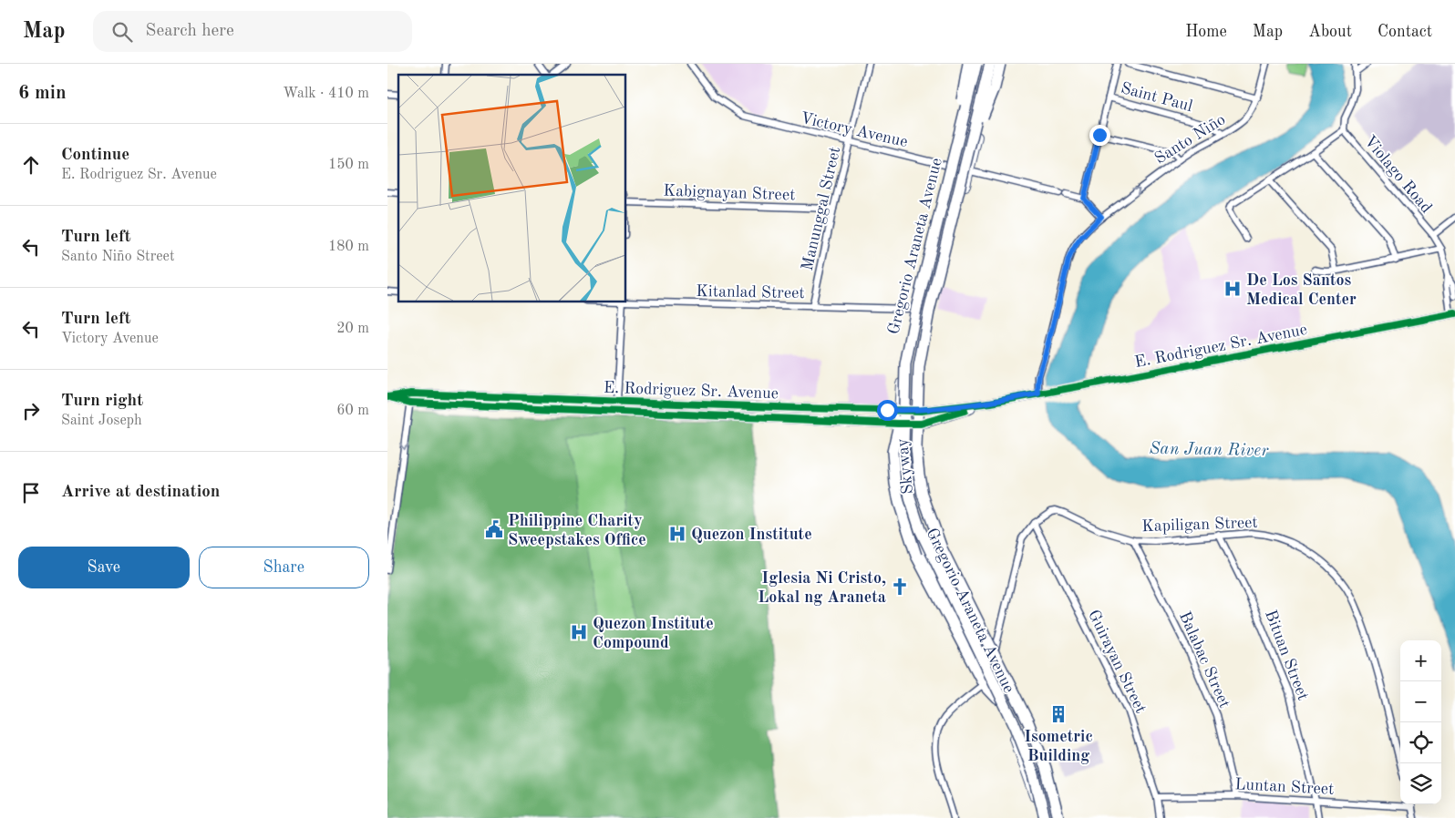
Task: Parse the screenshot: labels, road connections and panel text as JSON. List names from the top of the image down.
{
  "streets": {
    "highway": ["Skyway"],
    "main road": ["Gregorio Araneta Avenue", "E. Rodriguez Sr. Avenue"],
    "street": [
      "Saint Paul",
      "Victory Avenue",
      "Santo Niño",
      "Violago Road",
      "Kabignayan Street",
      "Manunggal Street",
      "Kitanlad Street",
      "Kapiligan Street",
      "Bituan Street",
      "Balabac Street",
      "Guirayan Street",
      "Luntan Street"
    ]
  },
  "crossings": [
    ["Saint Paul", "Santo Niño"],
    ["Victory Avenue", "Manunggal Street"],
    ["Victory Avenue", "Gregorio Araneta Avenue"],
    ["Victory Avenue", "Skyway"],
    ["Santo Niño", "E. Rodriguez Sr. Avenue"],
    ["Violago Road", "E. Rodriguez Sr. Avenue"],
    ["Kabignayan Street", "Manunggal Street"],
    ["Manunggal Street", "Kitanlad Street"],
    ["Gregorio Araneta Avenue", "Kitanlad Street"],
    ["Gregorio Araneta Avenue", "E. Rodriguez Sr. Avenue"],
    ["Gregorio Araneta Avenue", "Skyway"],
    ["Gregorio Araneta Avenue", "Kapiligan Street"],
    ["Kapiligan Street", "Bituan Street"],
    ["Kapiligan Street", "Balabac Street"],
    ["Kapiligan Street", "Guirayan Street"],
    ["Bituan Street", "Luntan Street"],
    ["Balabac Street", "Luntan Street"],
    ["Guirayan Street", "Luntan Street"]
  ],
  "water": ["San Juan River"],
  "places": {
    "hospital": ["De Los Santos Medical Center", "Quezon Institute", "Quezon Institute Compound"],
    "public building": ["Philippine Charity Sweepstakes Office"],
    "church": ["Iglesia Ni Cristo, Lokal ng Araneta"],
    "building": ["Isometric Building"]
  },
  "page": {
    "header": "Map",
    "search": "Search here",
    "nav": [
      "Home",
      "Map",
      "About",
      "Contact"
    ],
    "heading": ["6 min", "Walk · 410 m"],
    "list": [
      ["Continue", "E. Rodriguez Sr. Avenue", "150 m"],
      ["Turn left", "Santo Niño Street", "180 m"],
      ["Turn left", "Victory Avenue", "20 m"],
      ["Turn right", "Saint Joseph", "60 m"],
      "Arrive at destination"
    ],
    "buttons": ["Save", "Share"],
    "map_buttons": ["+", "−"]
  }
}
